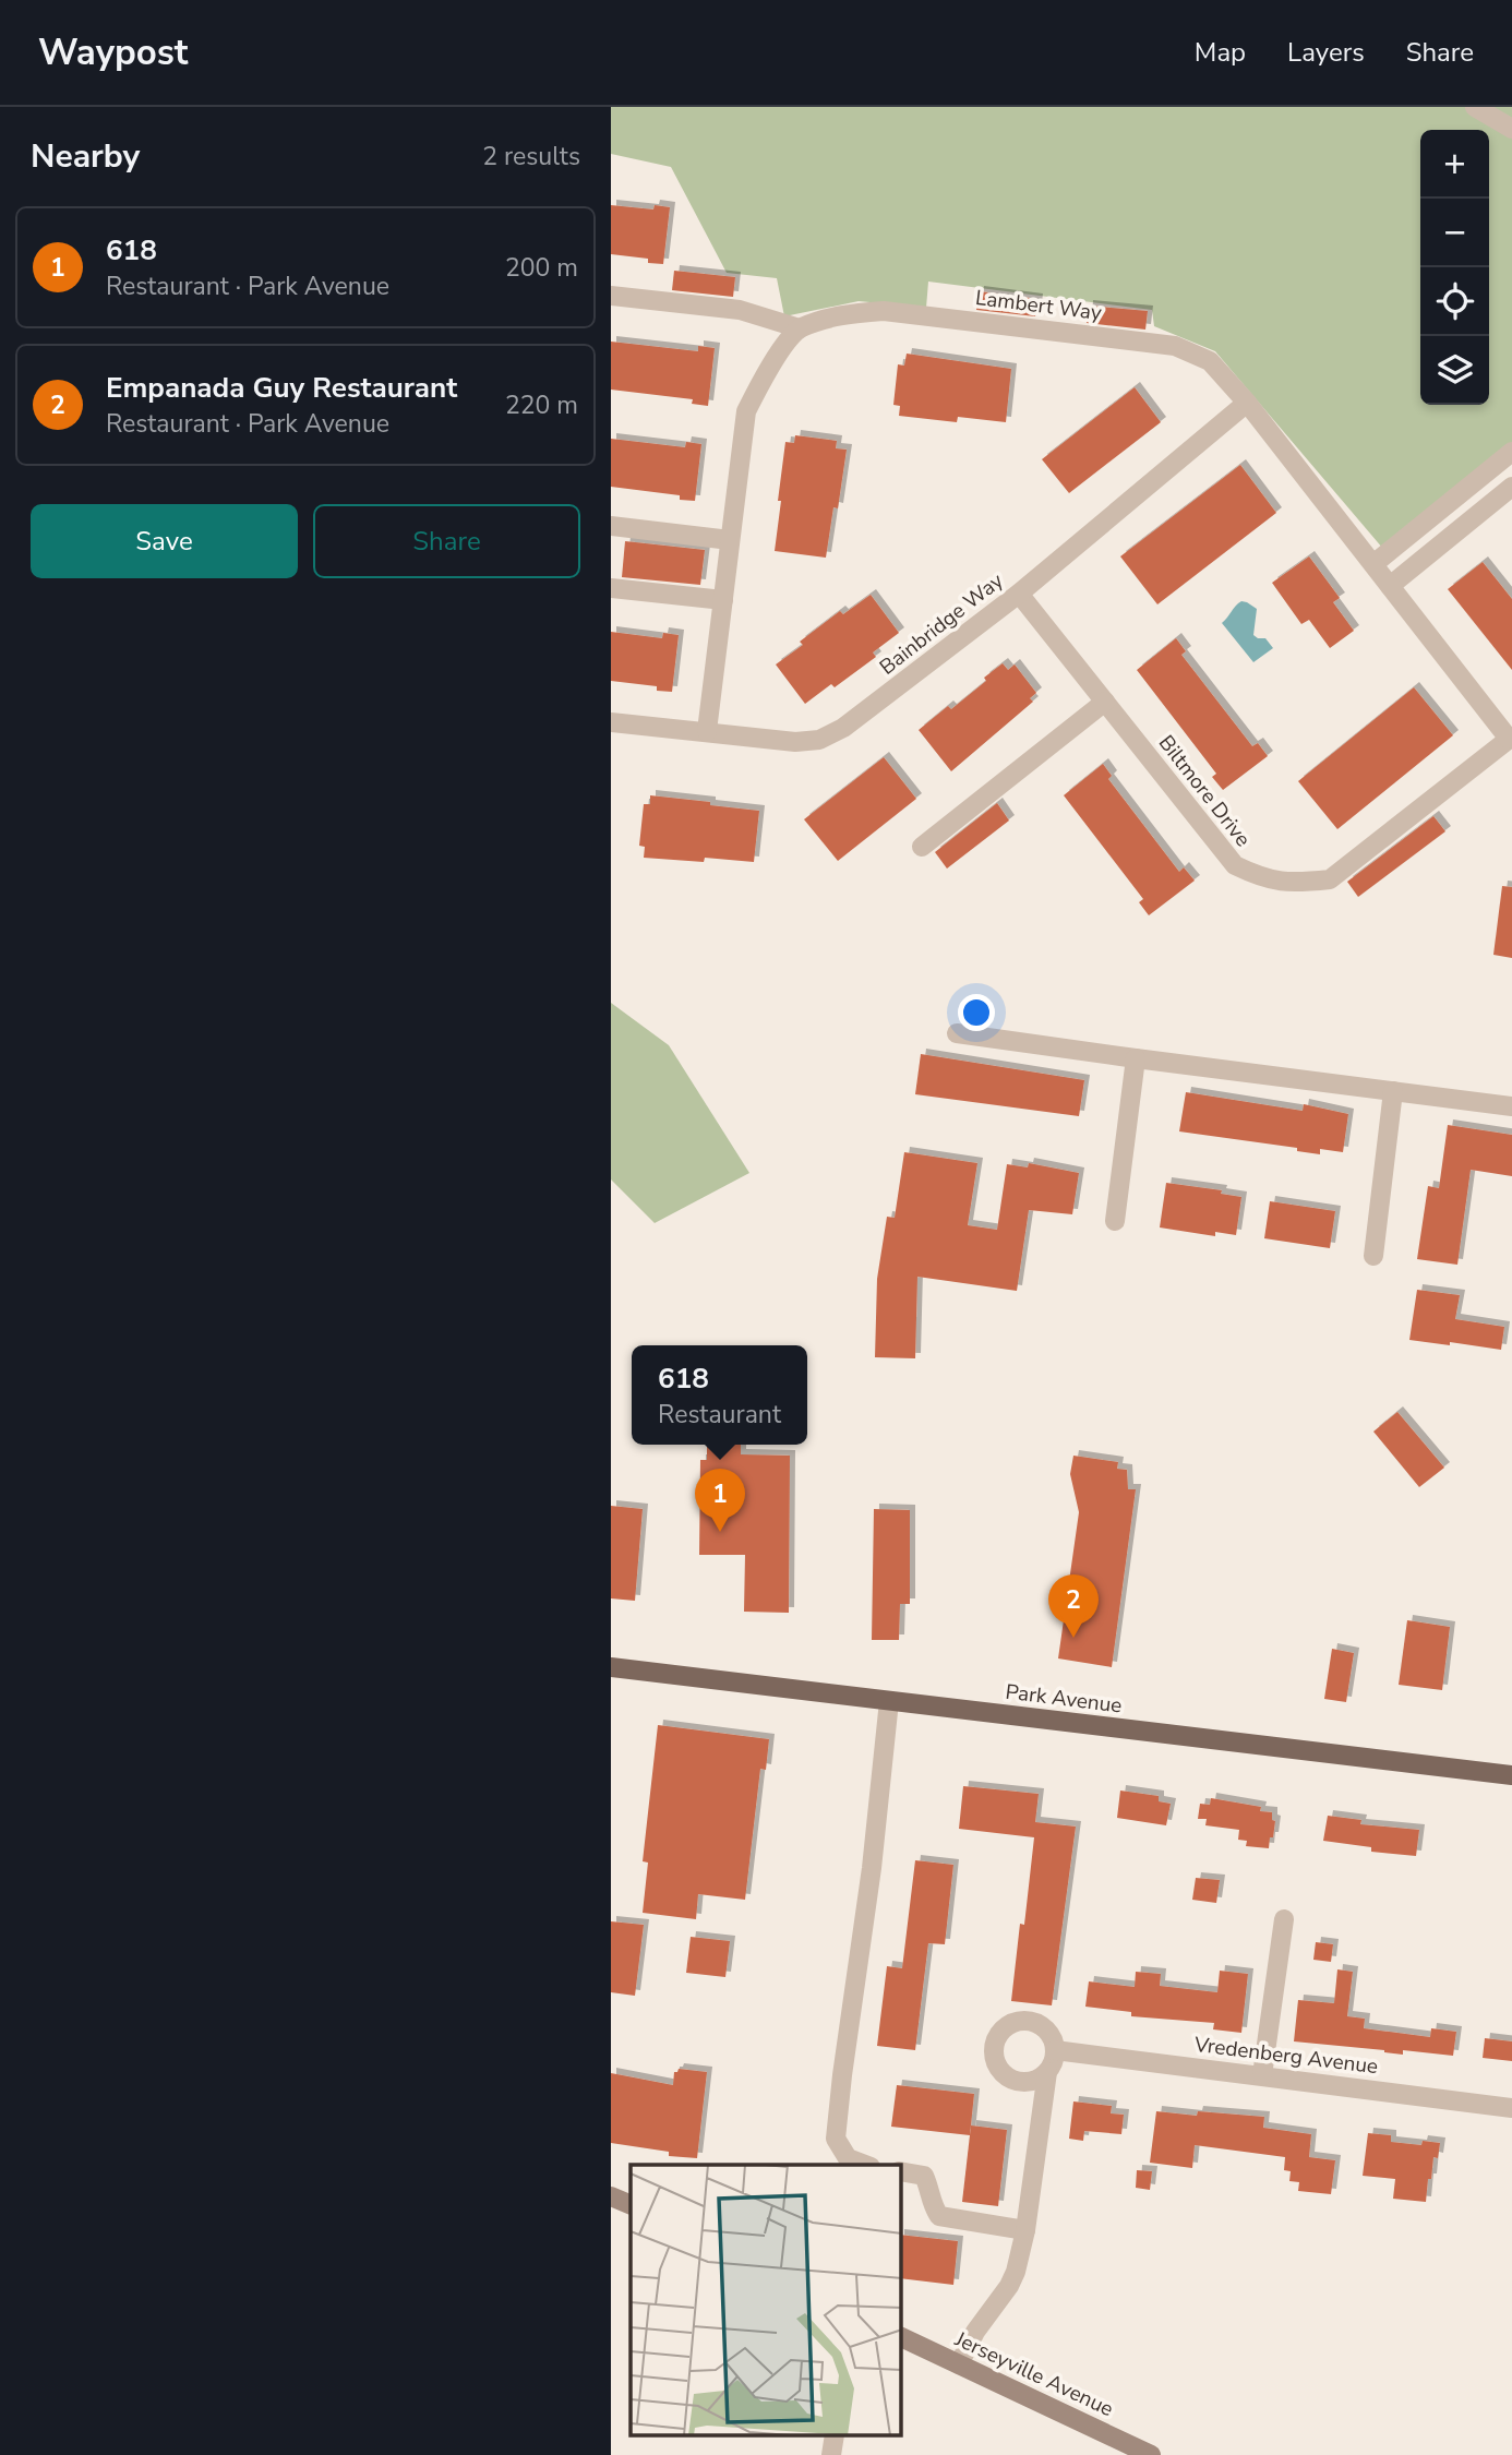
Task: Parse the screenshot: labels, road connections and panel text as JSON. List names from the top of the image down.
{
  "streets": {
    "main road": ["Park Avenue"],
    "street": [
      "Lambert Way",
      "Bainbridge Way",
      "Biltmore Drive",
      "Vredenberg Avenue",
      "Jerseyville Avenue"
    ]
  },
  "crossings": [
    ["Lambert Way", "Bainbridge Way"],
    ["Lambert Way", "Biltmore Drive"],
    ["Bainbridge Way", "Biltmore Drive"]
  ],
  "page": {
    "header": "Waypost",
    "nav": ["Map", "Layers", "Share"],
    "heading": ["Nearby", "2 results"],
    "map_buttons": ["+", "−"],
    "list": [
      {
        "mark": "1",
        "name": "618",
        "note": "Restaurant · Park Avenue",
        "value": "200 m"
      },
      {
        "mark": "2",
        "name": "Empanada Guy Restaurant",
        "note": "Restaurant · Park Avenue",
        "value": "220 m"
      }
    ],
    "buttons": ["Save", "Share"],
    "popup": ["618", "Restaurant"],
    "pins": ["1", "2"]
  }
}
